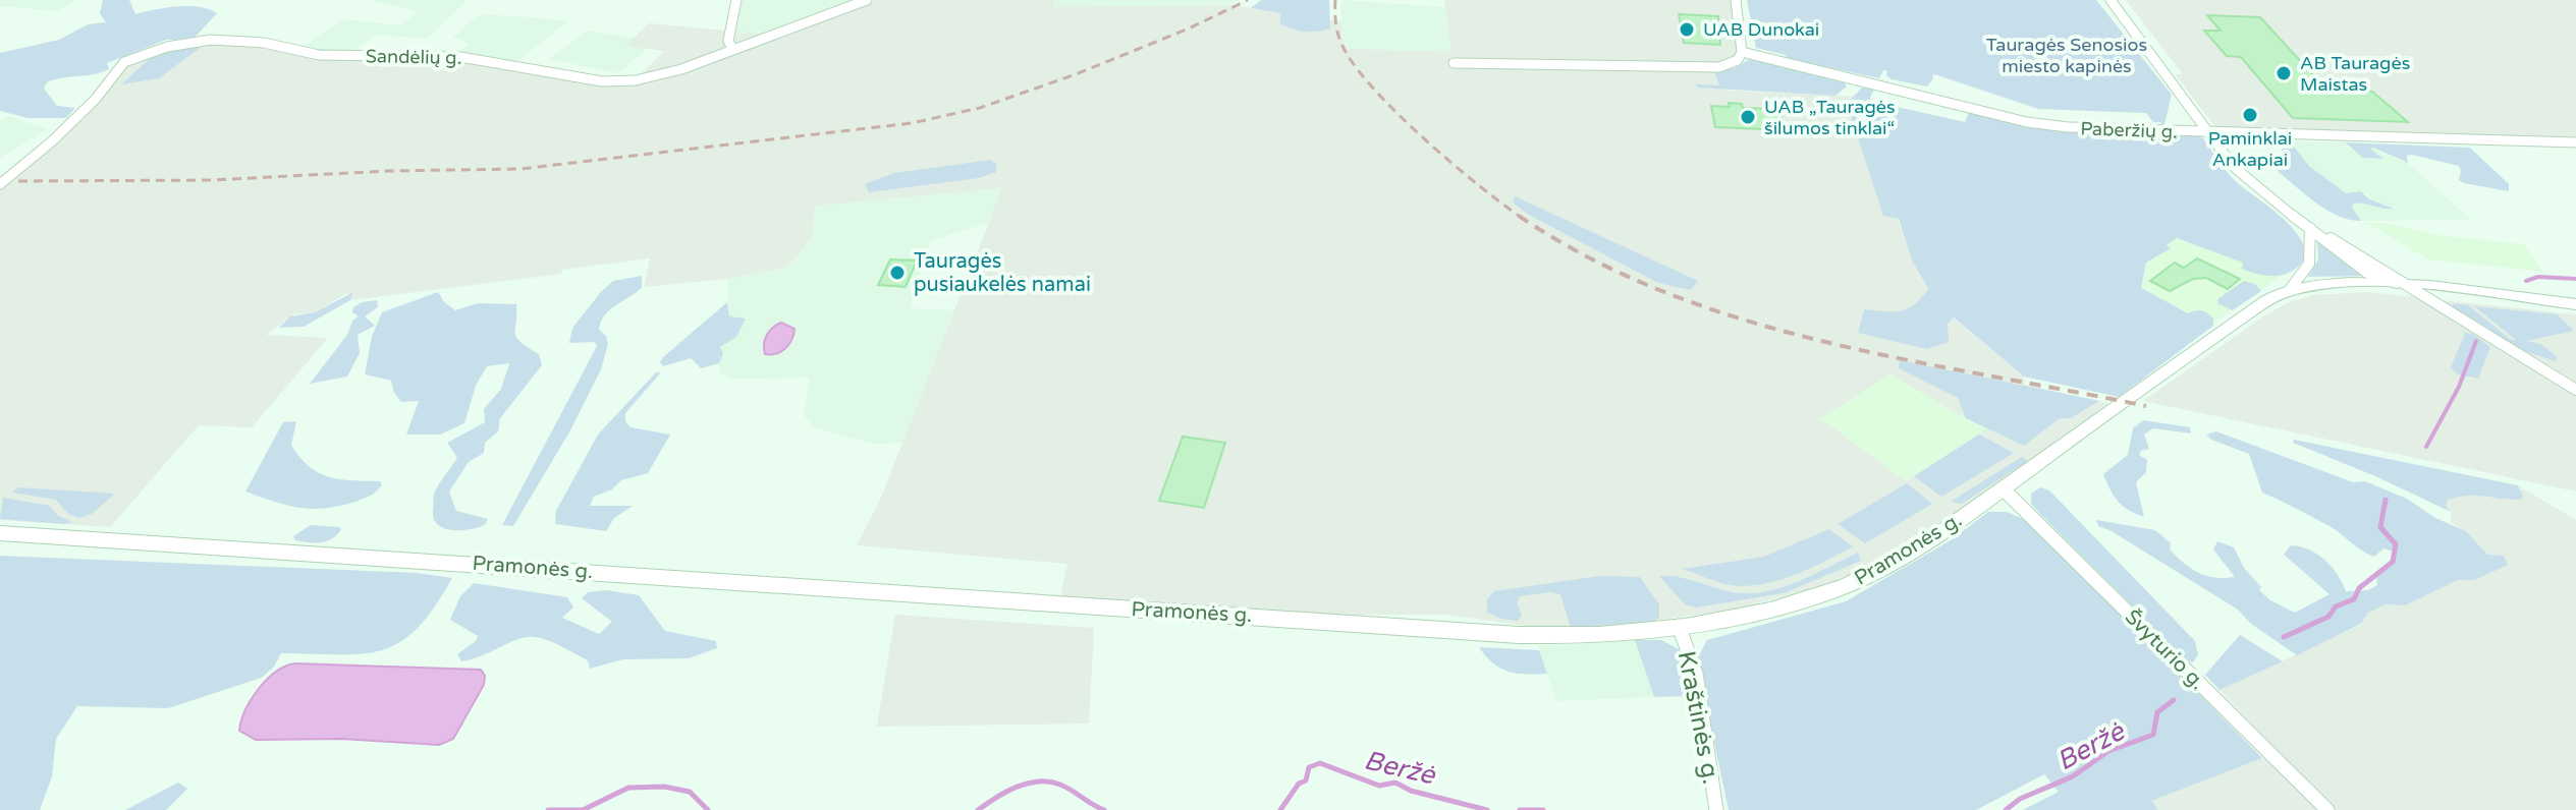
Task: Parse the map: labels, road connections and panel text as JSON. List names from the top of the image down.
{
  "streets": {
    "main road": ["Pramonės g."],
    "street": [
      "Sandėlių g.",
      "Paberžių g.",
      "Švyturio g.",
      "Kraštinės g."
    ]
  },
  "crossings": [
    ["Paberžių g.", "Pramonės g."],
    ["Pramonės g.", "Švyturio g."],
    ["Pramonės g.", "Kraštinės g."]
  ],
  "water": ["Beržė"],
  "parks": ["Tauragės Senosios miesto kapinės"],
  "places": [
    "UAB Dunokai",
    "AB Tauragės Maistas",
    "Paminklai Ankapiai",
    "UAB „Tauragės šilumos tinklai“",
    "Tauragės pusiaukelės namai"
  ]
}
